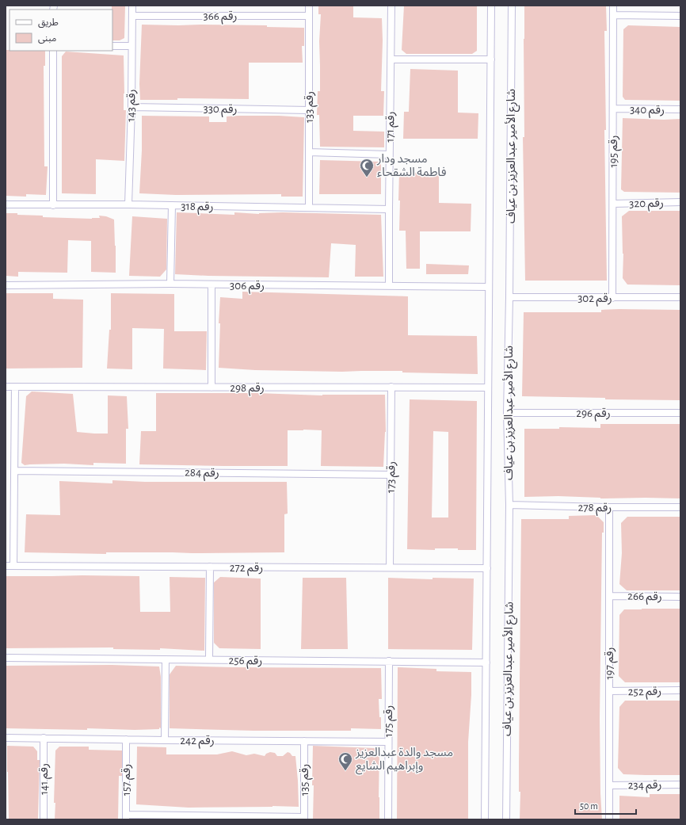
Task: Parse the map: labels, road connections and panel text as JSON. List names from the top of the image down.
{
  "streets": {
    "street": [
      "رقم 366",
      "رقم 143",
      "رقم 133",
      "رقم 330",
      "رقم 340",
      "رقم 171",
      "رقم 195",
      "شارع الأمير عبدالعزيز بن عياف",
      "رقم 320",
      "رقم 318",
      "رقم 306",
      "رقم 302",
      "رقم 298",
      "رقم 296",
      "رقم 284",
      "رقم 173",
      "رقم 278",
      "رقم 272",
      "رقم 266",
      "رقم 256",
      "رقم 197",
      "رقم 252",
      "رقم 175",
      "رقم 242",
      "رقم 141",
      "رقم 157",
      "رقم 135",
      "رقم 234"
    ]
  },
  "crossings": [
    ["رقم 366", "رقم 143"],
    ["رقم 366", "رقم 133"],
    ["رقم 143", "رقم 330"],
    ["رقم 143", "رقم 318"],
    ["رقم 133", "رقم 330"],
    ["رقم 133", "رقم 318"],
    ["رقم 340", "رقم 195"],
    ["رقم 171", "رقم 318"],
    ["رقم 171", "رقم 306"],
    ["رقم 195", "رقم 320"],
    ["رقم 195", "رقم 302"],
    ["شارع الأمير عبدالعزيز بن عياف", "رقم 306"],
    ["شارع الأمير عبدالعزيز بن عياف", "رقم 302"],
    ["شارع الأمير عبدالعزيز بن عياف", "رقم 298"],
    ["شارع الأمير عبدالعزيز بن عياف", "رقم 296"],
    ["شارع الأمير عبدالعزيز بن عياف", "رقم 278"],
    ["شارع الأمير عبدالعزيز بن عياف", "رقم 272"],
    ["شارع الأمير عبدالعزيز بن عياف", "رقم 256"],
    ["رقم 298", "رقم 173"],
    ["رقم 284", "رقم 173"],
    ["رقم 173", "رقم 272"],
    ["رقم 278", "رقم 197"],
    ["رقم 266", "رقم 197"],
    ["رقم 256", "رقم 175"],
    ["رقم 197", "رقم 252"],
    ["رقم 197", "رقم 234"],
    ["رقم 175", "رقم 242"],
    ["رقم 242", "رقم 141"],
    ["رقم 242", "رقم 157"],
    ["رقم 242", "رقم 135"]
  ],
  "places": {
    "mosque": ["مسجد ودار فاطمة الشقحاء", "مسجد والدة عبدالعزيز وإبراهيم الشايع"]
  },
  "legend": ["طريق", "مبنى"],
  "scale_bar": "50 m"
}
